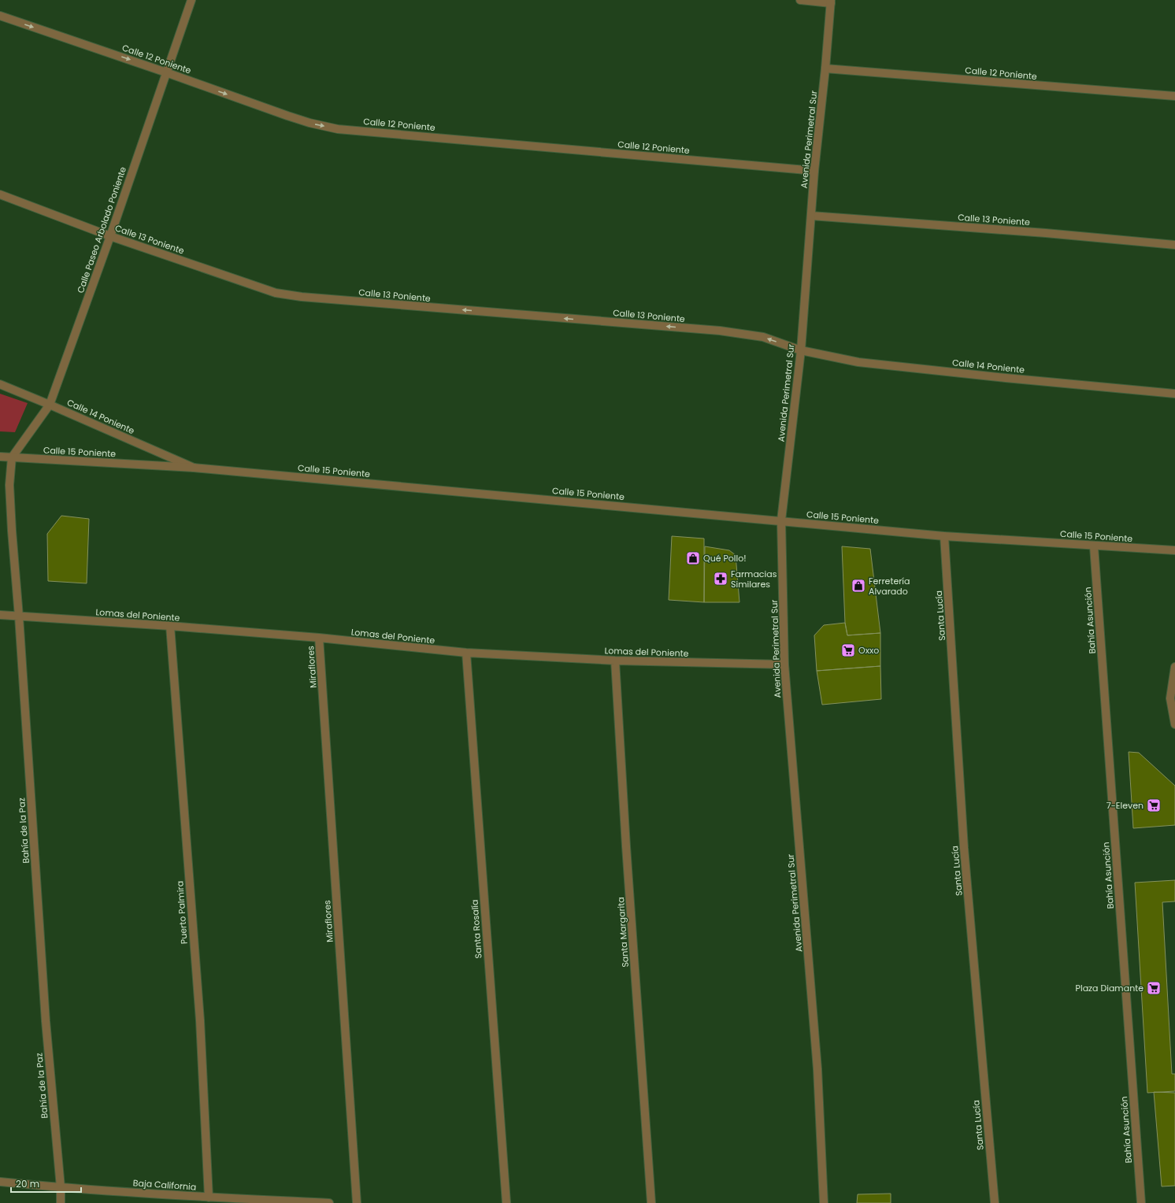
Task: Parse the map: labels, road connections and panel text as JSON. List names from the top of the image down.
{
  "streets": {
    "street": [
      "Calle 12 Poniente",
      "Avenida Perimetral Sur",
      "Calle 13 Poniente",
      "Calle Paseo Arbolado Poniente",
      "Calle 14 Poniente",
      "Calle 15 Poniente",
      "Lomas del Poniente",
      "Santa Lucía",
      "Bahía Asunción",
      "Miraflores",
      "Bahía de la Paz",
      "Puerto Palmira",
      "Santa Rosalía",
      "Santa Margarita",
      "Baja California"
    ]
  },
  "crossings": [
    ["Calle 12 Poniente", "Avenida Perimetral Sur"],
    ["Calle 12 Poniente", "Calle Paseo Arbolado Poniente"],
    ["Avenida Perimetral Sur", "Calle 13 Poniente"],
    ["Avenida Perimetral Sur", "Calle 14 Poniente"],
    ["Avenida Perimetral Sur", "Calle 15 Poniente"],
    ["Avenida Perimetral Sur", "Lomas del Poniente"],
    ["Calle 13 Poniente", "Calle Paseo Arbolado Poniente"],
    ["Calle 13 Poniente", "Calle 14 Poniente"],
    ["Calle Paseo Arbolado Poniente", "Calle 14 Poniente"],
    ["Calle Paseo Arbolado Poniente", "Calle 15 Poniente"],
    ["Calle Paseo Arbolado Poniente", "Bahía de la Paz"],
    ["Calle 14 Poniente", "Calle 15 Poniente"],
    ["Calle 15 Poniente", "Santa Lucía"],
    ["Calle 15 Poniente", "Bahía Asunción"],
    ["Calle 15 Poniente", "Bahía de la Paz"],
    ["Lomas del Poniente", "Miraflores"],
    ["Lomas del Poniente", "Bahía de la Paz"],
    ["Lomas del Poniente", "Puerto Palmira"],
    ["Lomas del Poniente", "Santa Rosalía"],
    ["Lomas del Poniente", "Santa Margarita"],
    ["Bahía de la Paz", "Baja California"],
    ["Puerto Palmira", "Baja California"]
  ],
  "one_way": ["Calle 12 Poniente", "Calle 13 Poniente"],
  "places": {
    "shop": ["Qué Pollo!", "Ferretería Alvarado"],
    "pharmacy": ["Farmacias Similares"],
    "supermarket": ["Oxxo", "7-Eleven", "Plaza Diamante"]
  },
  "scale_bar": "20 m"
}
